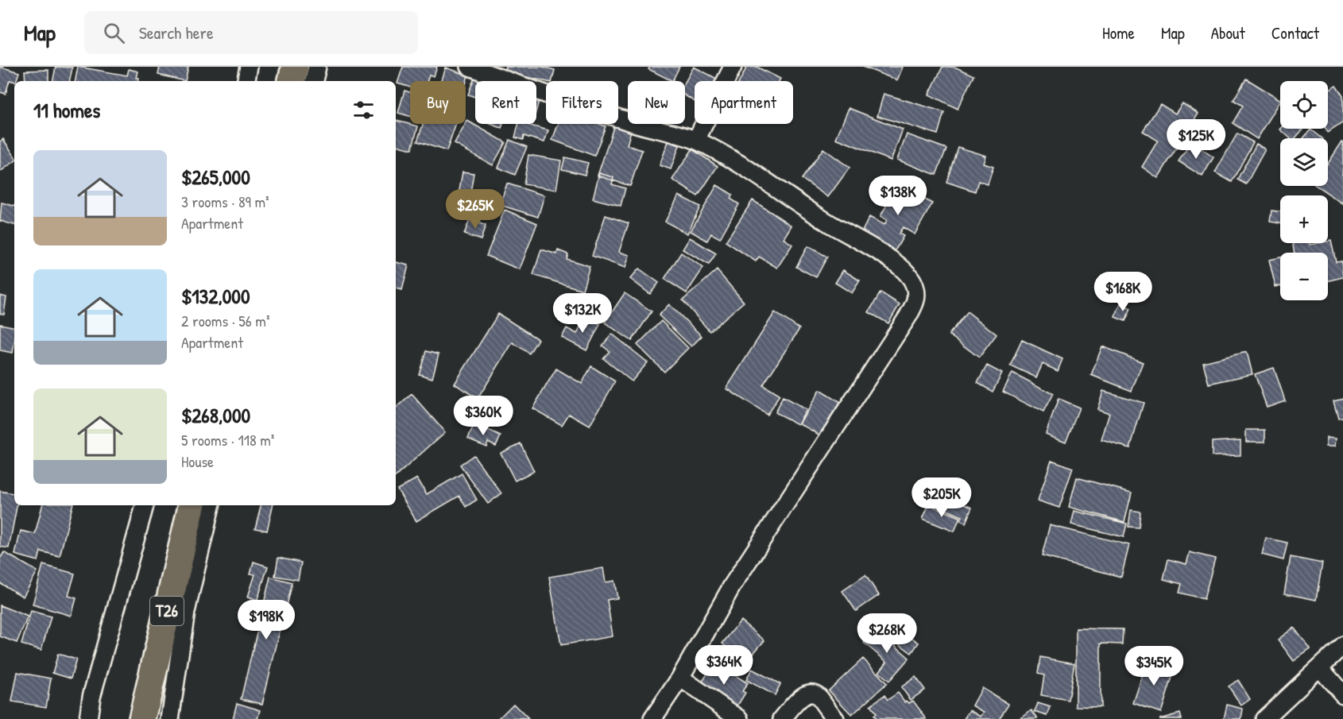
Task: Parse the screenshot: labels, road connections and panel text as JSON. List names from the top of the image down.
{
  "streets": {
    "highway": ["T26"]
  },
  "page": {
    "header": "Map",
    "search": "Search here",
    "nav": [
      "Home",
      "Map",
      "About",
      "Contact"
    ],
    "map_buttons": ["+", "−"],
    "chip": [
      "Buy",
      "Rent",
      "Filters",
      "New",
      "Apartment"
    ],
    "heading": "11 homes",
    "price": [
      "$125K",
      "$138K",
      "$265K",
      "$168K",
      "$132K",
      "$360K",
      "$205K",
      "$198K",
      "$268K",
      "$364K",
      "$345K"
    ],
    "list": [
      {
        "name": "$265,000",
        "note": "3 rooms · 89 m² · Apartment"
      },
      {
        "name": "$132,000",
        "note": "2 rooms · 56 m² · Apartment"
      },
      {
        "name": "$268,000",
        "note": "5 rooms · 118 m² · House"
      }
    ]
  }
}
